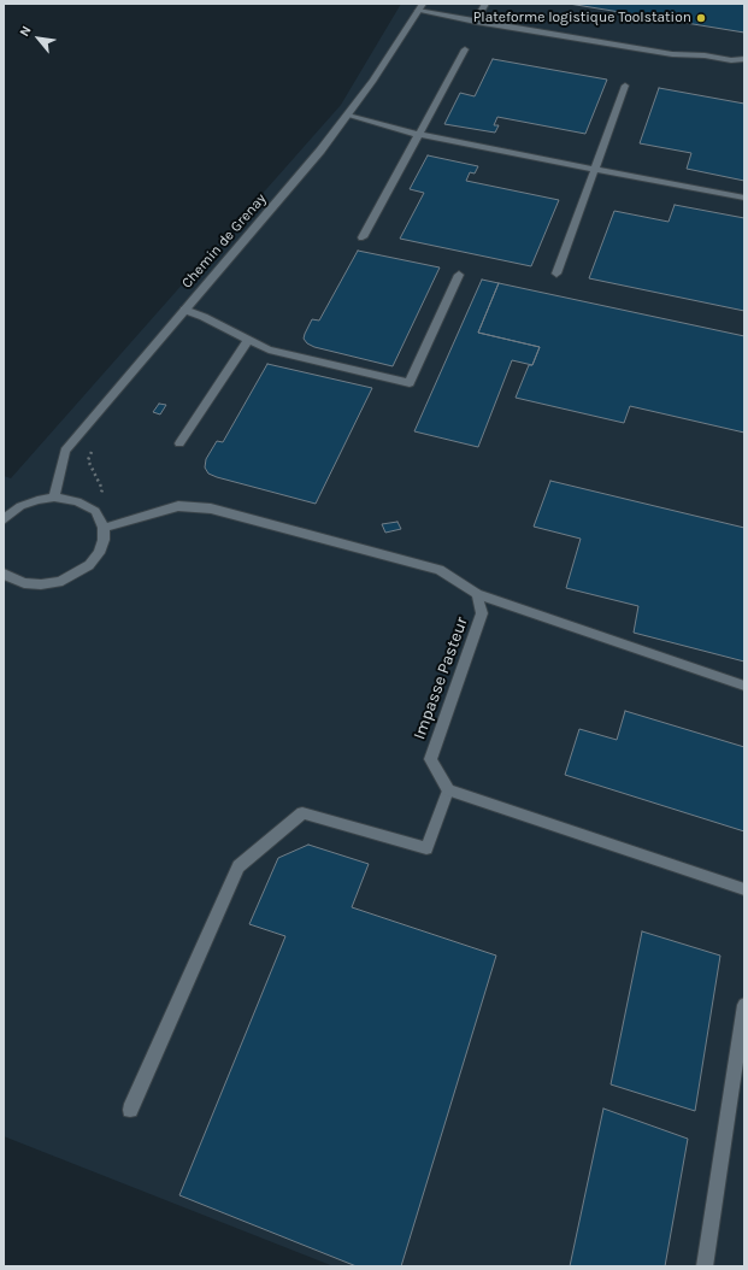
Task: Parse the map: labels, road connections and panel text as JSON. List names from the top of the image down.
{
  "streets": {
    "street": ["Chemin de Grenay", "Impasse Pasteur"]
  },
  "places": ["Plateforme logistique Toolstation"],
  "north": "top left"
}
